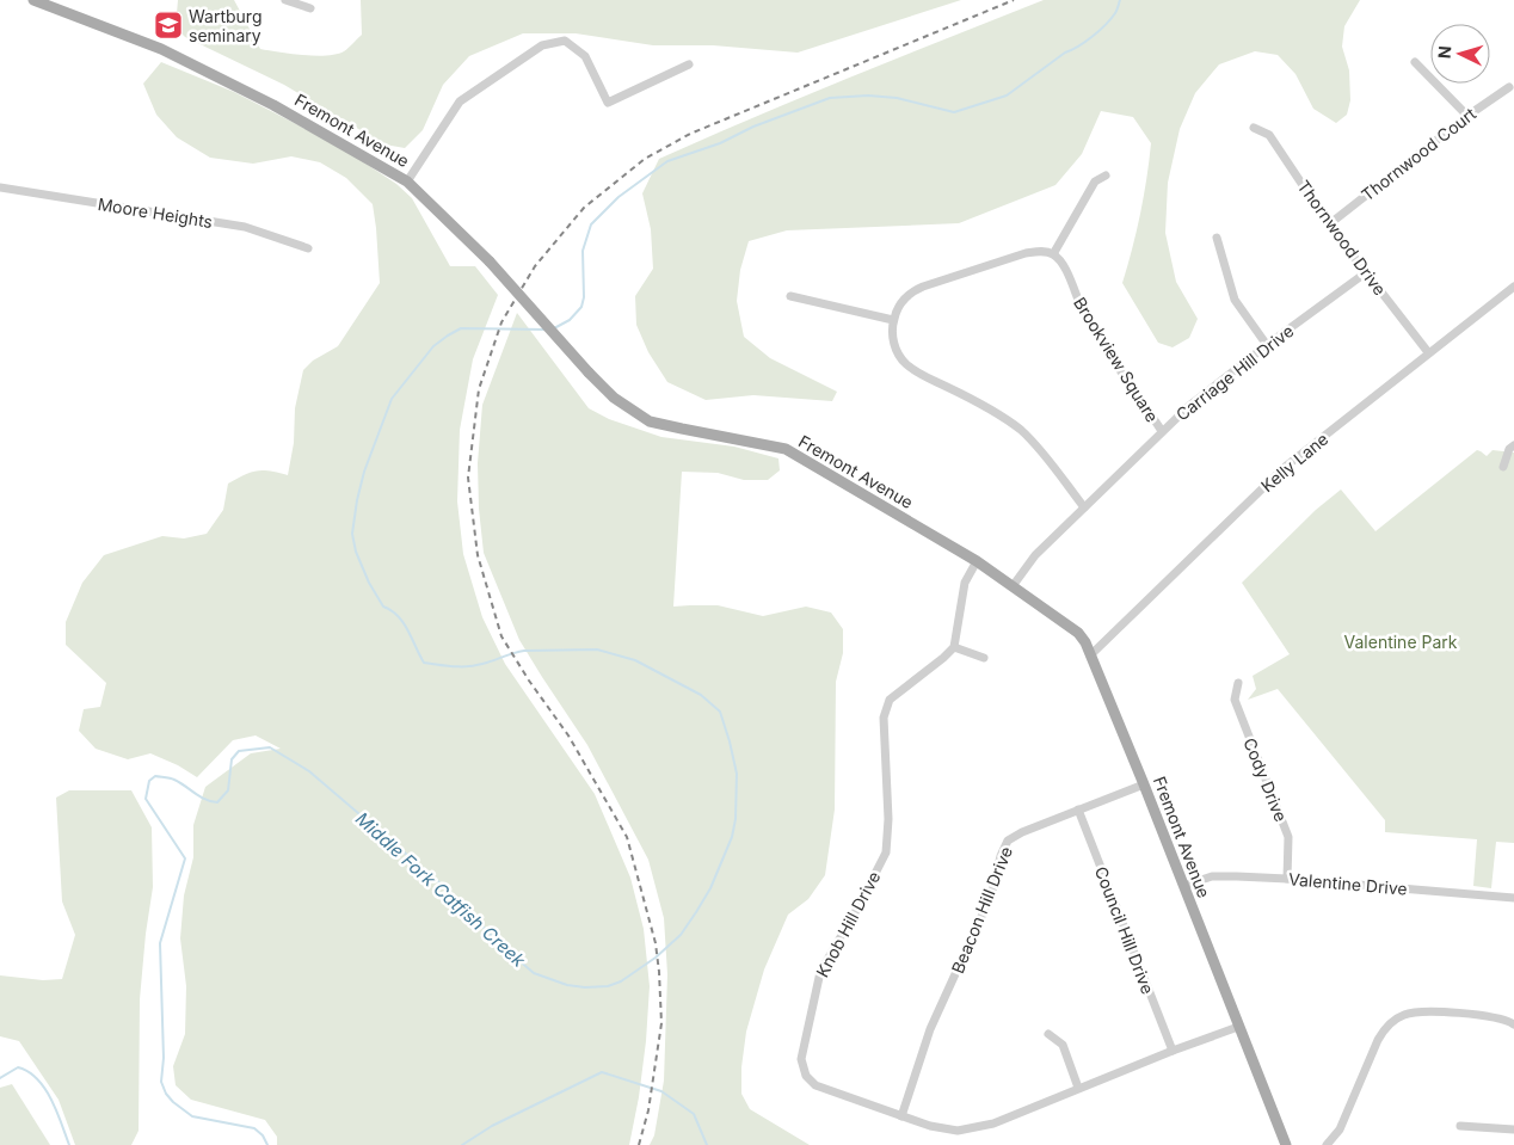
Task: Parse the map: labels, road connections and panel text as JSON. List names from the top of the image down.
{
  "streets": {
    "main road": ["Fremont Avenue"],
    "street": [
      "Thornwood Court",
      "Moore Heights",
      "Thornwood Drive",
      "Brookview Square",
      "Carriage Hill Drive",
      "Kelly Lane",
      "Cody Drive",
      "Valentine Drive",
      "Beacon Hill Drive",
      "Knob Hill Drive",
      "Council Hill Drive"
    ]
  },
  "crossings": [
    ["Fremont Avenue", "Carriage Hill Drive"],
    ["Fremont Avenue", "Kelly Lane"],
    ["Fremont Avenue", "Valentine Drive"],
    ["Fremont Avenue", "Beacon Hill Drive"],
    ["Fremont Avenue", "Knob Hill Drive"],
    ["Thornwood Court", "Thornwood Drive"],
    ["Thornwood Drive", "Carriage Hill Drive"],
    ["Thornwood Drive", "Kelly Lane"],
    ["Brookview Square", "Carriage Hill Drive"],
    ["Cody Drive", "Valentine Drive"],
    ["Beacon Hill Drive", "Knob Hill Drive"],
    ["Beacon Hill Drive", "Council Hill Drive"],
    ["Knob Hill Drive", "Council Hill Drive"]
  ],
  "water": ["Middle Fork Catfish Creek"],
  "parks": ["Valentine Park"],
  "places": {
    "school or university": ["Wartburg seminary"]
  },
  "north": "left"
}
